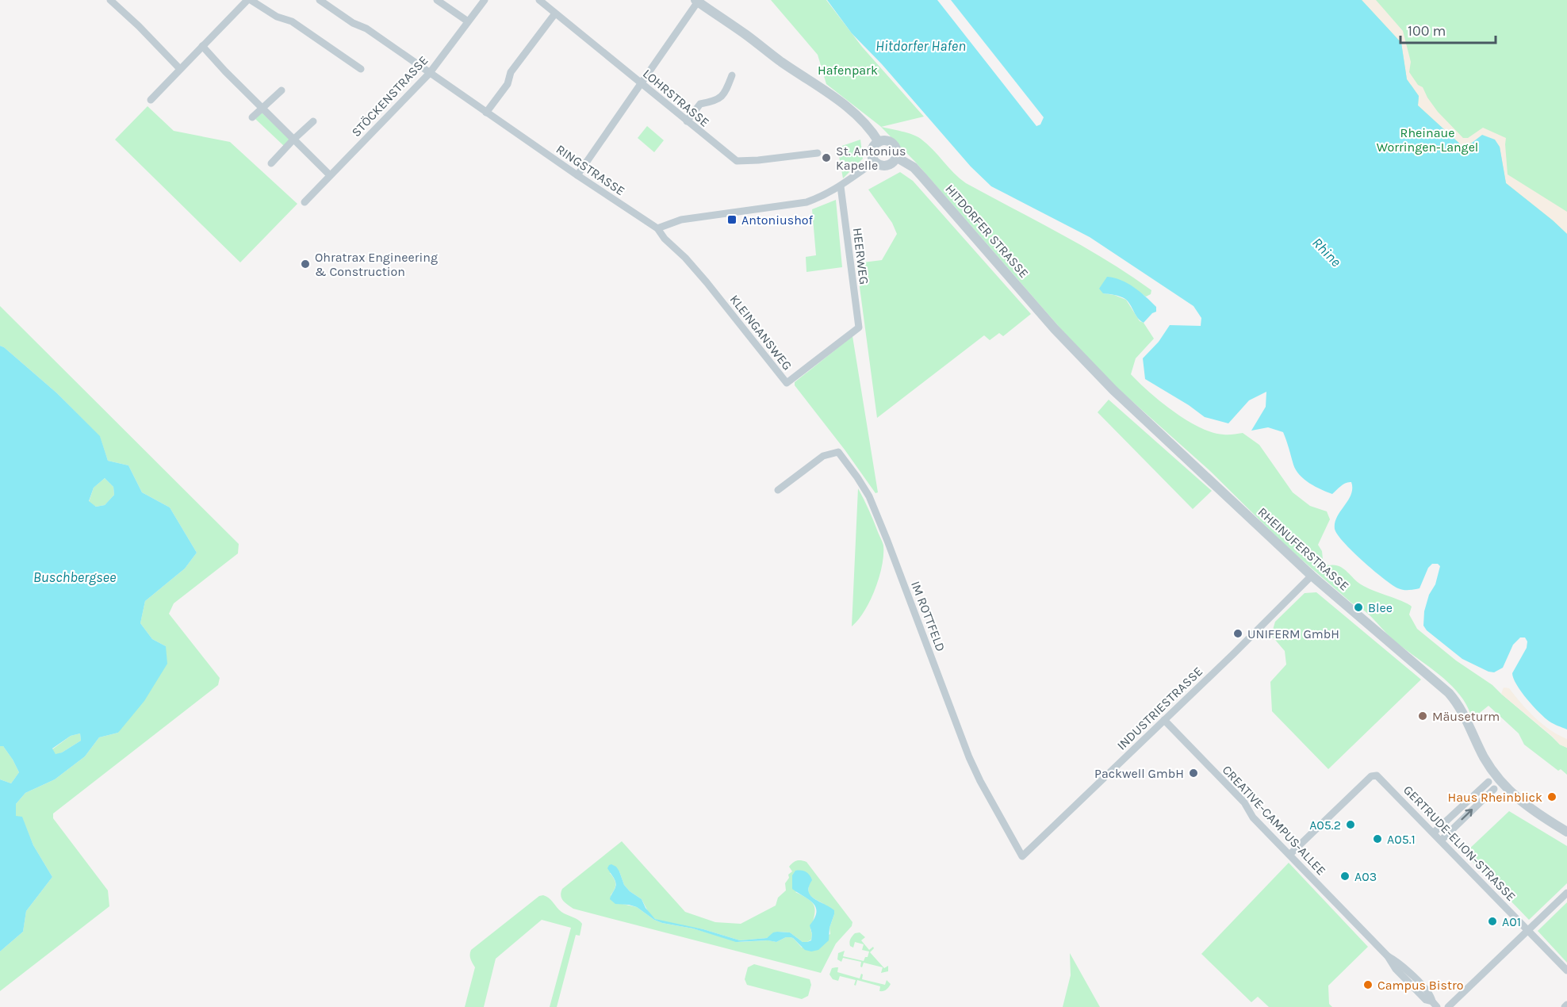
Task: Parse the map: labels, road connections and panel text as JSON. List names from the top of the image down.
{
  "streets": {
    "street": [
      "STÖCKENSTRASSE",
      "LOHRSTRASSE",
      "RINGSTRASSE",
      "HITDORFER STRASSE",
      "HEERWEG",
      "KLEINGANSWEG",
      "RHEINUFERSTRASSE",
      "IM ROTTFELD",
      "INDUSTRIESTRASSE",
      "CREATIVE-CAMPUS-ALLEE",
      "GERTRUDE-ELION-STRASSE"
    ]
  },
  "crossings": [
    ["STÖCKENSTRASSE", "RINGSTRASSE"],
    ["RINGSTRASSE", "KLEINGANSWEG"],
    ["HITDORFER STRASSE", "RHEINUFERSTRASSE"],
    ["HEERWEG", "KLEINGANSWEG"],
    ["RHEINUFERSTRASSE", "INDUSTRIESTRASSE"],
    ["IM ROTTFELD", "INDUSTRIESTRASSE"],
    ["INDUSTRIESTRASSE", "CREATIVE-CAMPUS-ALLEE"],
    ["CREATIVE-CAMPUS-ALLEE", "GERTRUDE-ELION-STRASSE"]
  ],
  "water": ["Hitdorfer Hafen", "Rhine", "Buschbergsee"],
  "parks": ["Hafenpark", "Rheinaue Worringen-Langel"],
  "places": {
    "other": [
      "St. Antonius Kapelle",
      "Ohratrax Engineering & Construction",
      "Blee",
      "UNIFERM GmbH",
      "Mäuseturm",
      "Packwell GmbH",
      "Haus Rheinblick",
      "A05.2",
      "A05.1",
      "A03",
      "A01",
      "Campus Bistro"
    ],
    "transit": ["Antoniushof"]
  },
  "scale_bar": "100 m"
}
